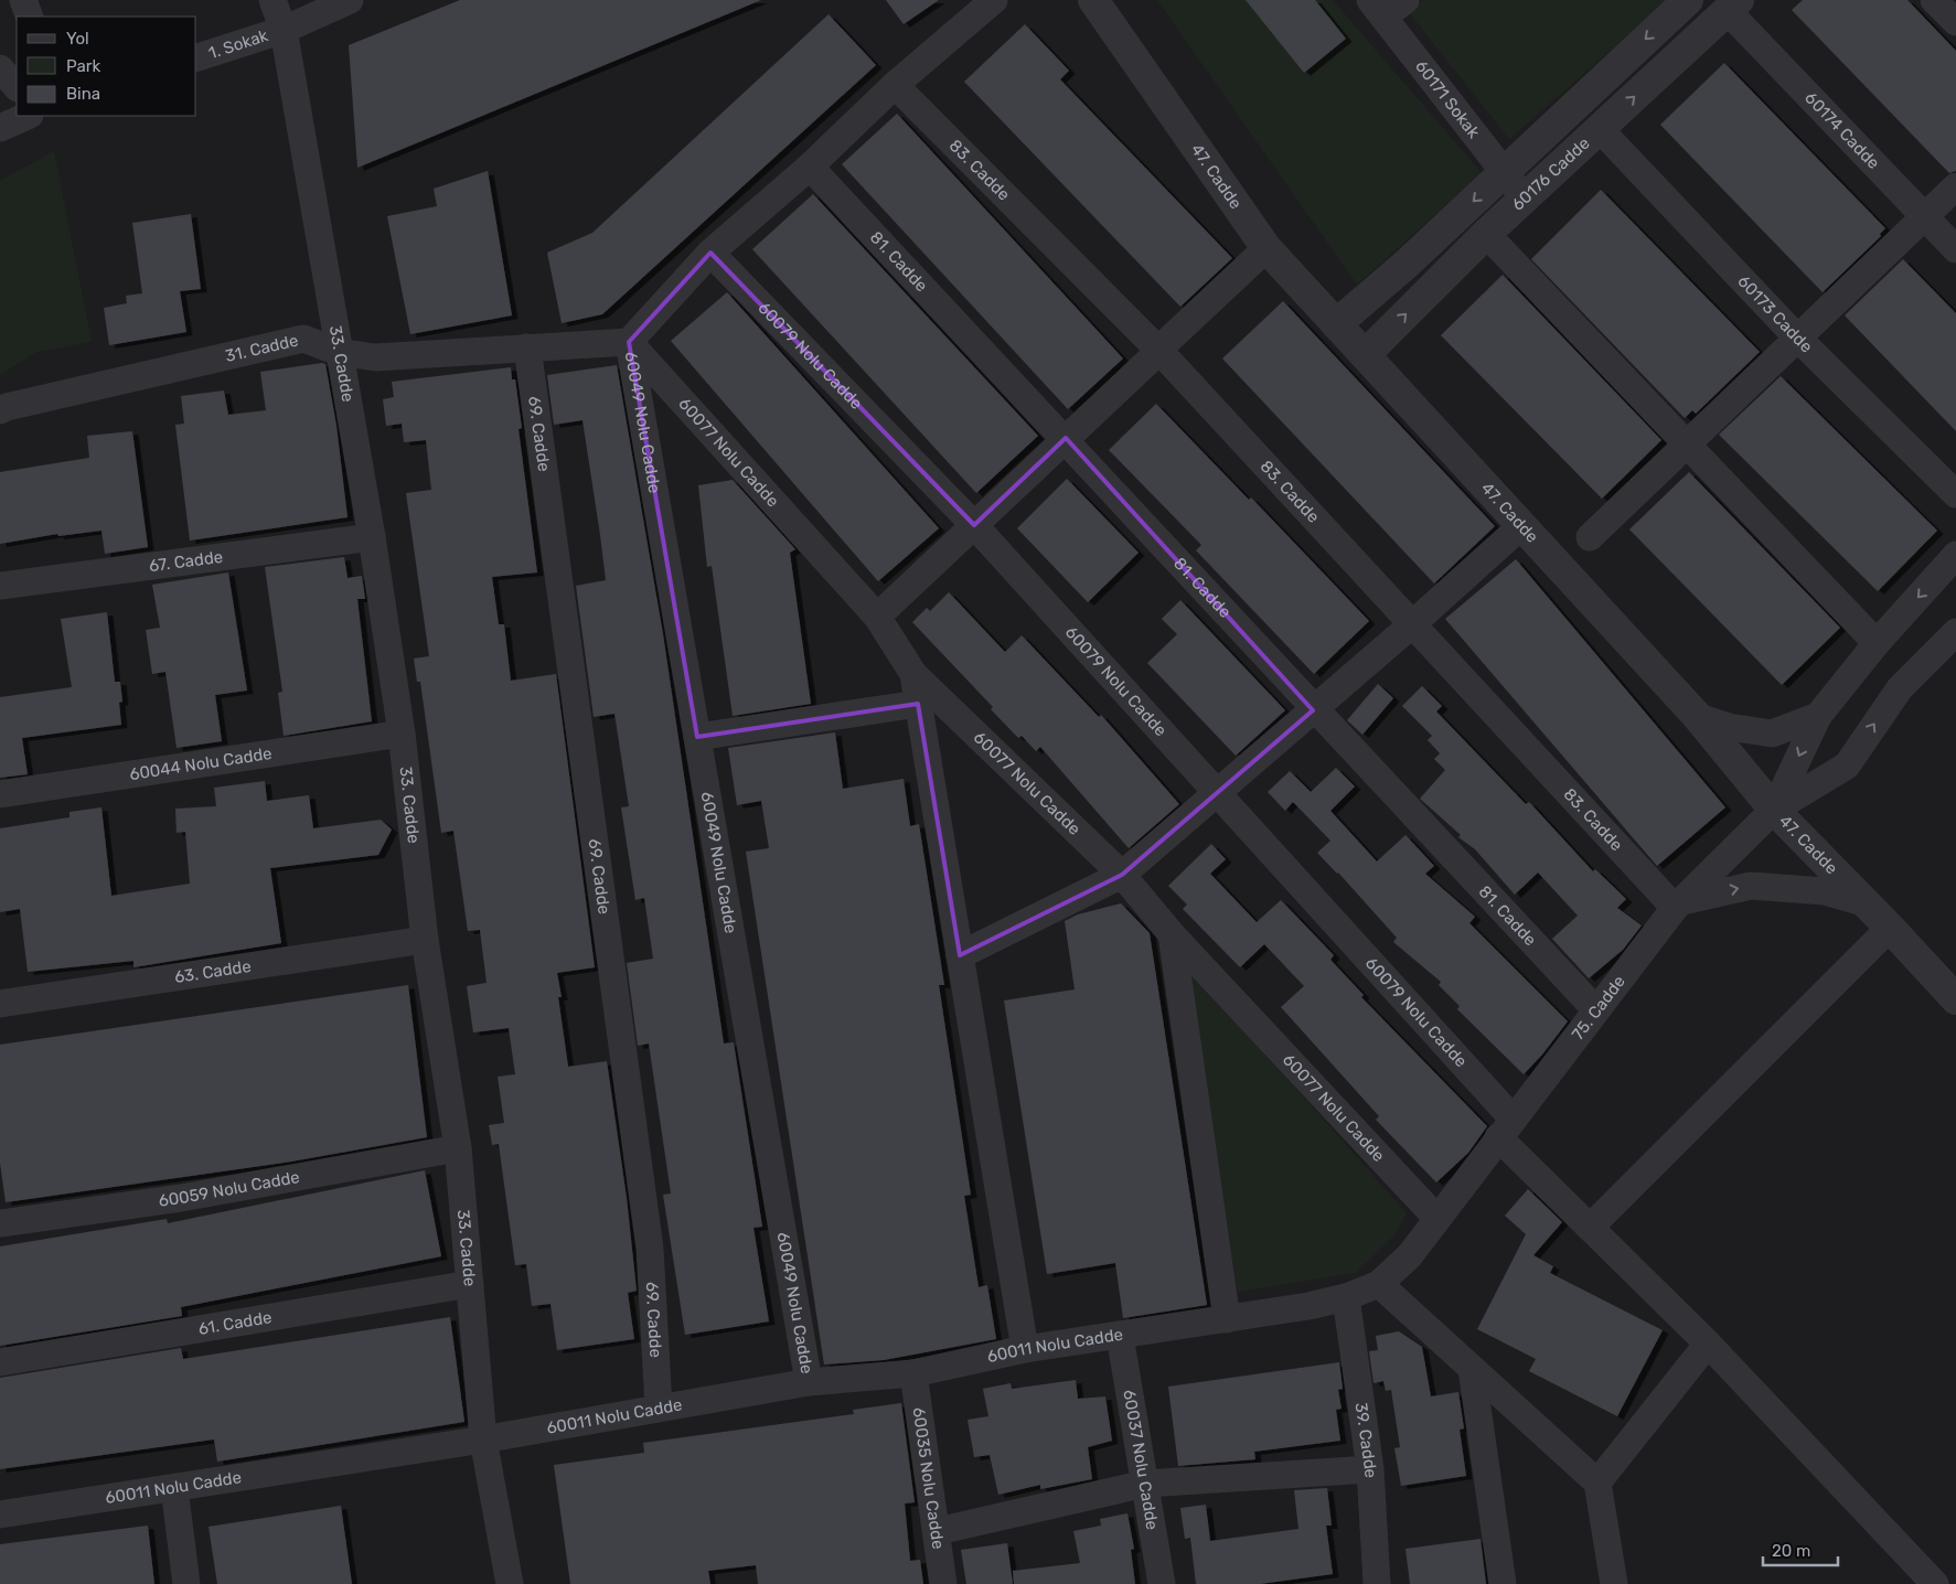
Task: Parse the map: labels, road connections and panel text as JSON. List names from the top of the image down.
{
  "streets": {
    "street": [
      "1. Sokak",
      "60171 Sokak",
      "60174 Cadde",
      "83. Cadde",
      "60176 Cadde",
      "47. Cadde",
      "81. Cadde",
      "60173 Cadde",
      "31. Cadde",
      "60079 Nolu Cadde",
      "33. Cadde",
      "60049 Nolu Cadde",
      "69. Cadde",
      "60077 Nolu Cadde",
      "67. Cadde",
      "60044 Nolu Cadde",
      "63. Cadde",
      "75. Cadde",
      "60059 Nolu Cadde",
      "61. Cadde",
      "60011 Nolu Cadde",
      "39. Cadde",
      "60037 Nolu Cadde",
      "60035 Nolu Cadde"
    ]
  },
  "crossings": [
    ["1. Sokak", "33. Cadde"],
    ["60171 Sokak", "60176 Cadde"],
    ["60174 Cadde", "60176 Cadde"],
    ["83. Cadde", "75. Cadde"],
    ["60176 Cadde", "47. Cadde"],
    ["60176 Cadde", "60173 Cadde"],
    ["47. Cadde", "75. Cadde"],
    ["81. Cadde", "75. Cadde"],
    ["31. Cadde", "33. Cadde"],
    ["31. Cadde", "60049 Nolu Cadde"],
    ["31. Cadde", "69. Cadde"],
    ["31. Cadde", "60077 Nolu Cadde"],
    ["60079 Nolu Cadde", "75. Cadde"],
    ["33. Cadde", "67. Cadde"],
    ["33. Cadde", "60044 Nolu Cadde"],
    ["33. Cadde", "63. Cadde"],
    ["33. Cadde", "60059 Nolu Cadde"],
    ["33. Cadde", "61. Cadde"],
    ["33. Cadde", "60011 Nolu Cadde"],
    ["60049 Nolu Cadde", "60077 Nolu Cadde"],
    ["60049 Nolu Cadde", "60011 Nolu Cadde"],
    ["69. Cadde", "60011 Nolu Cadde"],
    ["60077 Nolu Cadde", "75. Cadde"],
    ["75. Cadde", "60011 Nolu Cadde"],
    ["60011 Nolu Cadde", "39. Cadde"],
    ["60011 Nolu Cadde", "60037 Nolu Cadde"],
    ["60011 Nolu Cadde", "60035 Nolu Cadde"]
  ],
  "legend": ["Yol", "Park", "Bina"],
  "scale_bar": "20 m"
}
